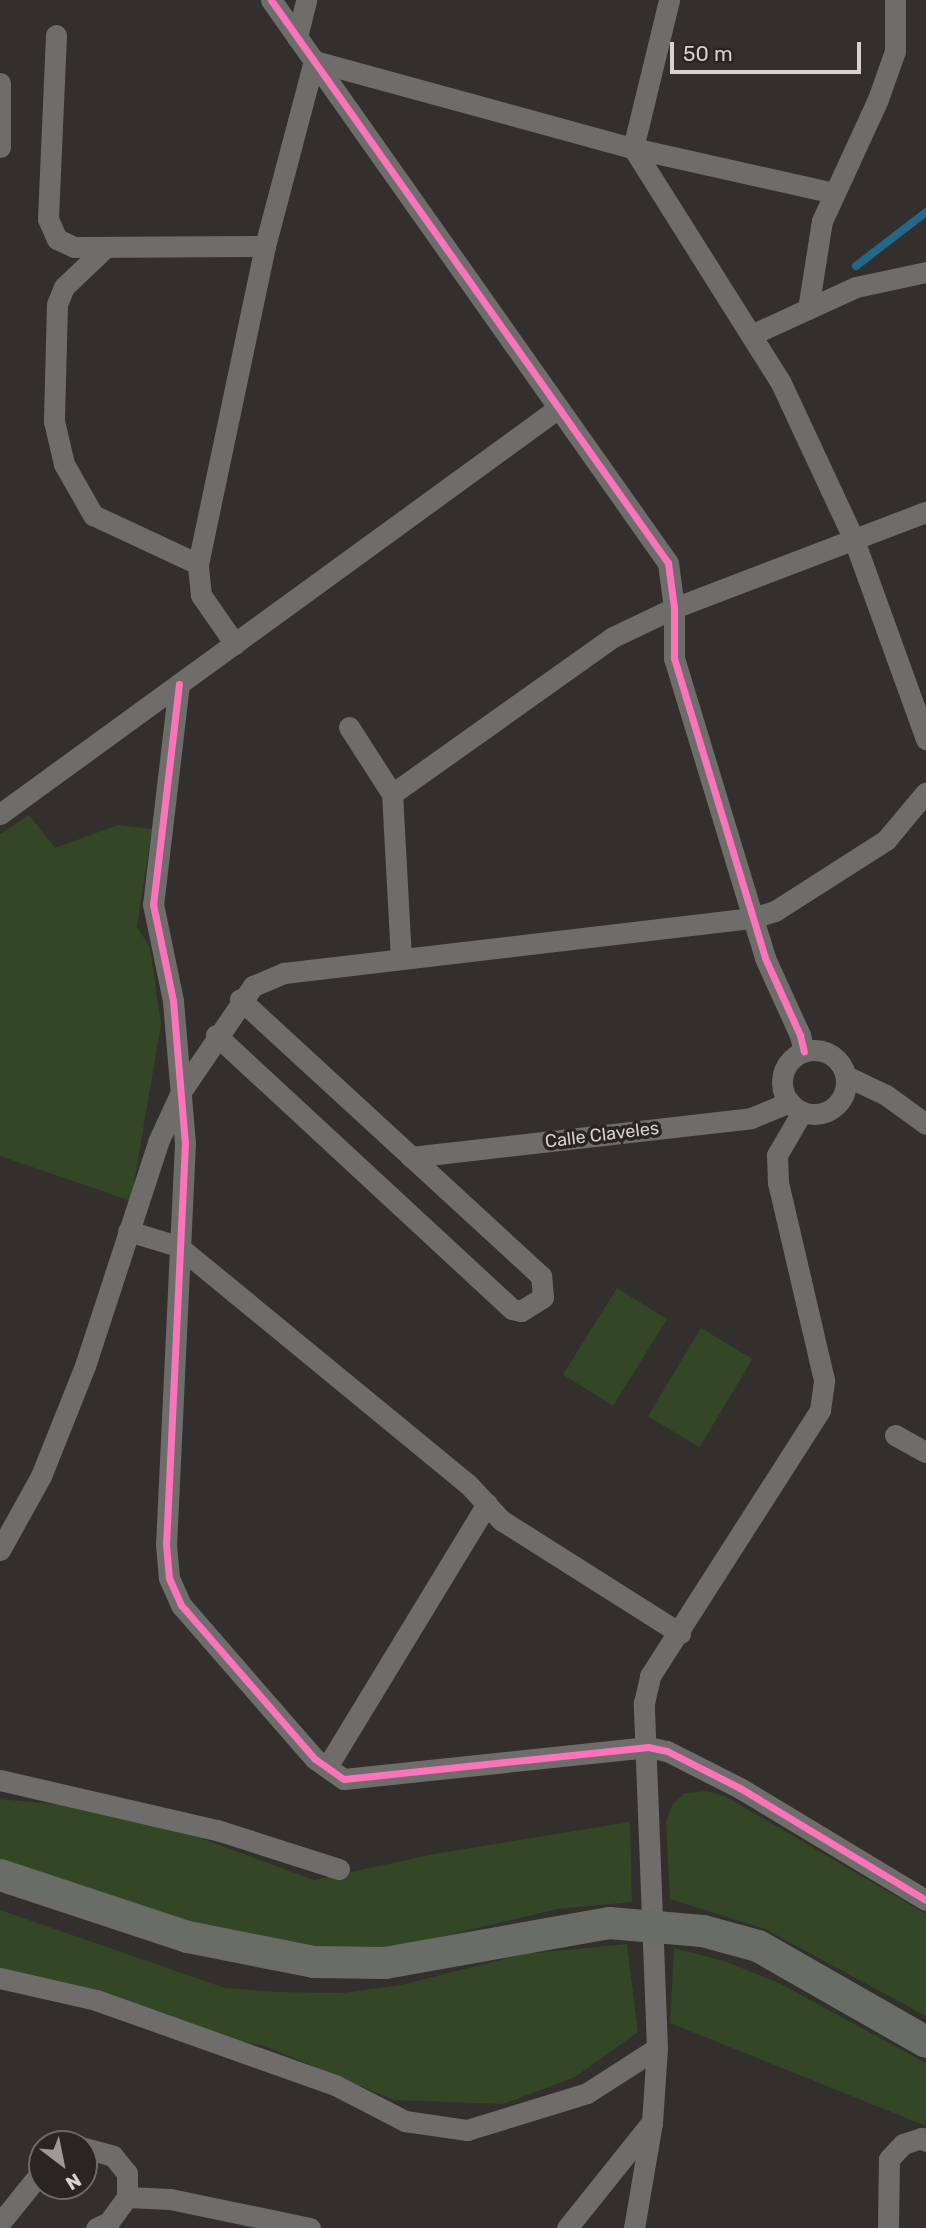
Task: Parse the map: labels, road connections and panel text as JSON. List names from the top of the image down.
{
  "streets": {
    "street": ["Calle Claveles"]
  },
  "scale_bar": "50 m",
  "north": "bottom right"
}
